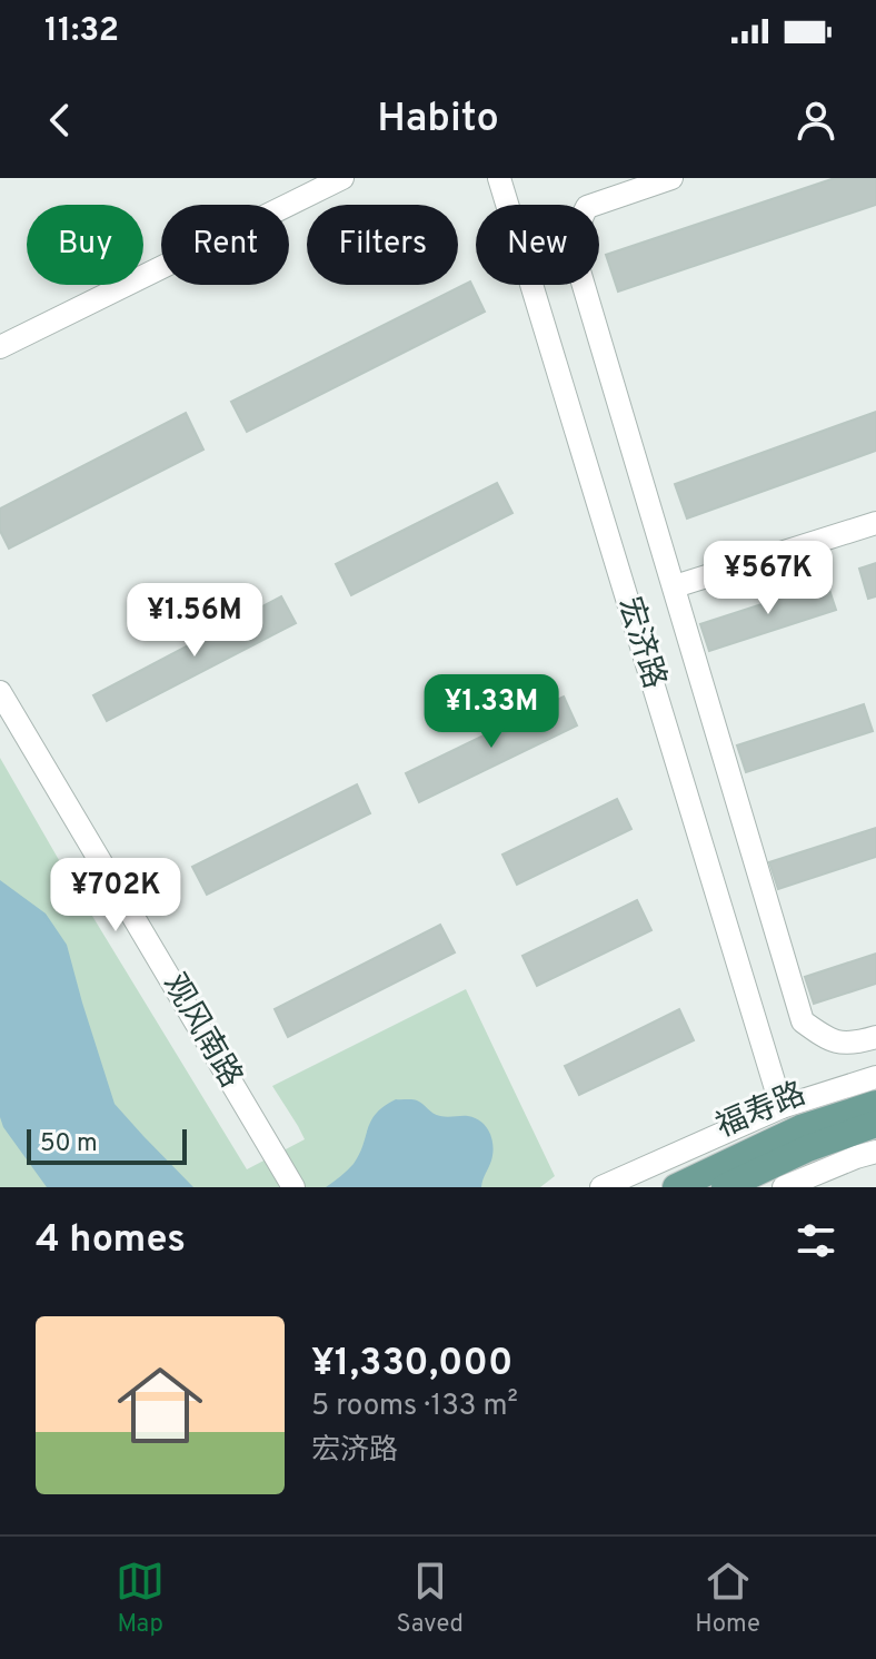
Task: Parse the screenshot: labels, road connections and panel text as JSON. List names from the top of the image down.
{
  "streets": {
    "main road": ["福寿路"],
    "street": ["宏济路", "观风南路"]
  },
  "scale_bar": "50 m",
  "page": {
    "status": "11:32",
    "header": "Habito",
    "chip": [
      "Buy",
      "Rent",
      "Filters",
      "New"
    ],
    "price": [
      "¥567K",
      "¥1.56M",
      "¥1.33M",
      "¥702K"
    ],
    "scale": "50 m",
    "heading": "4 homes",
    "list": [
      {
        "name": "¥1,330,000",
        "note": "5 rooms · 133 m² · 宏济路"
      }
    ],
    "tabs": ["Map", "Saved", "Home"]
  }
}
